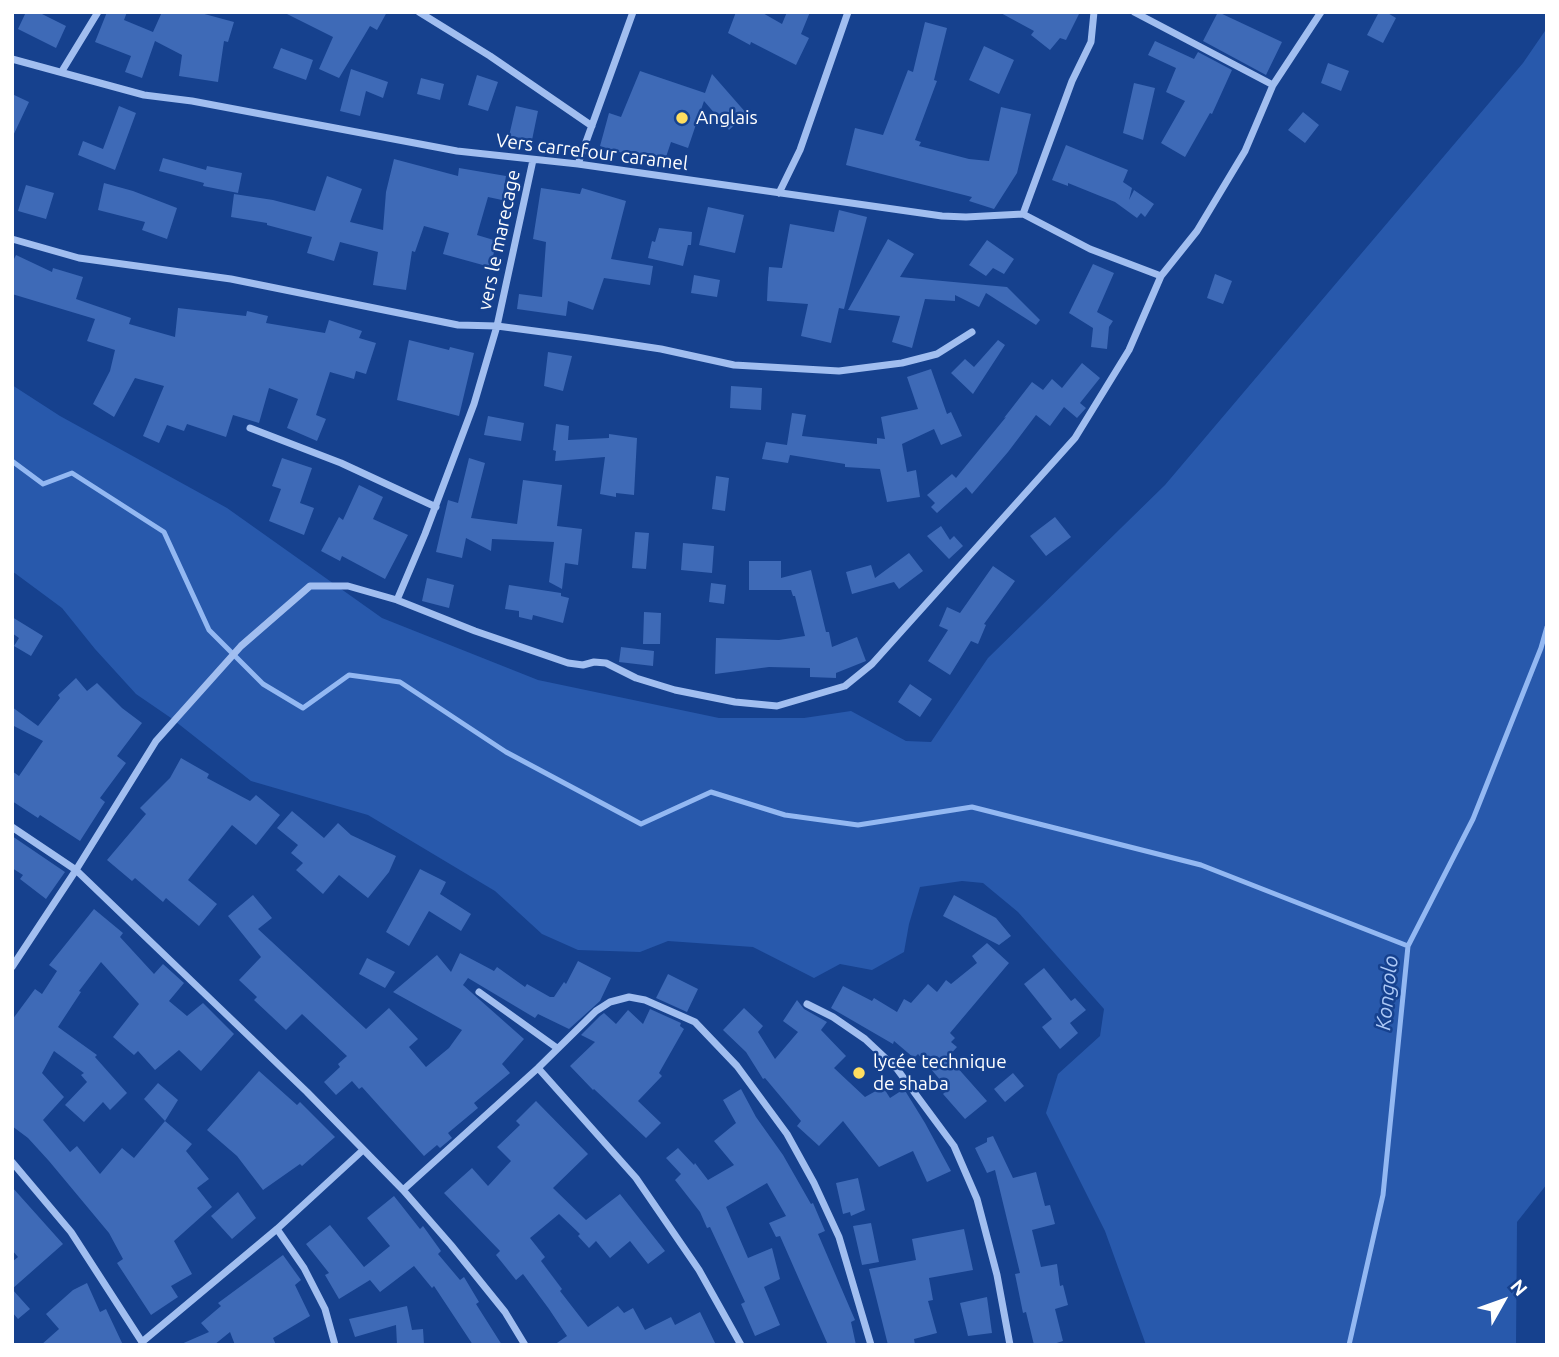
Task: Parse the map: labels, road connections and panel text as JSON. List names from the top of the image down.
{
  "streets": {
    "street": ["Vers carrefour caramel", "vers le marecage"]
  },
  "crossings": [
    ["Vers carrefour caramel", "vers le marecage"]
  ],
  "water": ["Kongolo"],
  "places": ["Anglais", "lycée technique de shaba"],
  "north": "top right"
}
